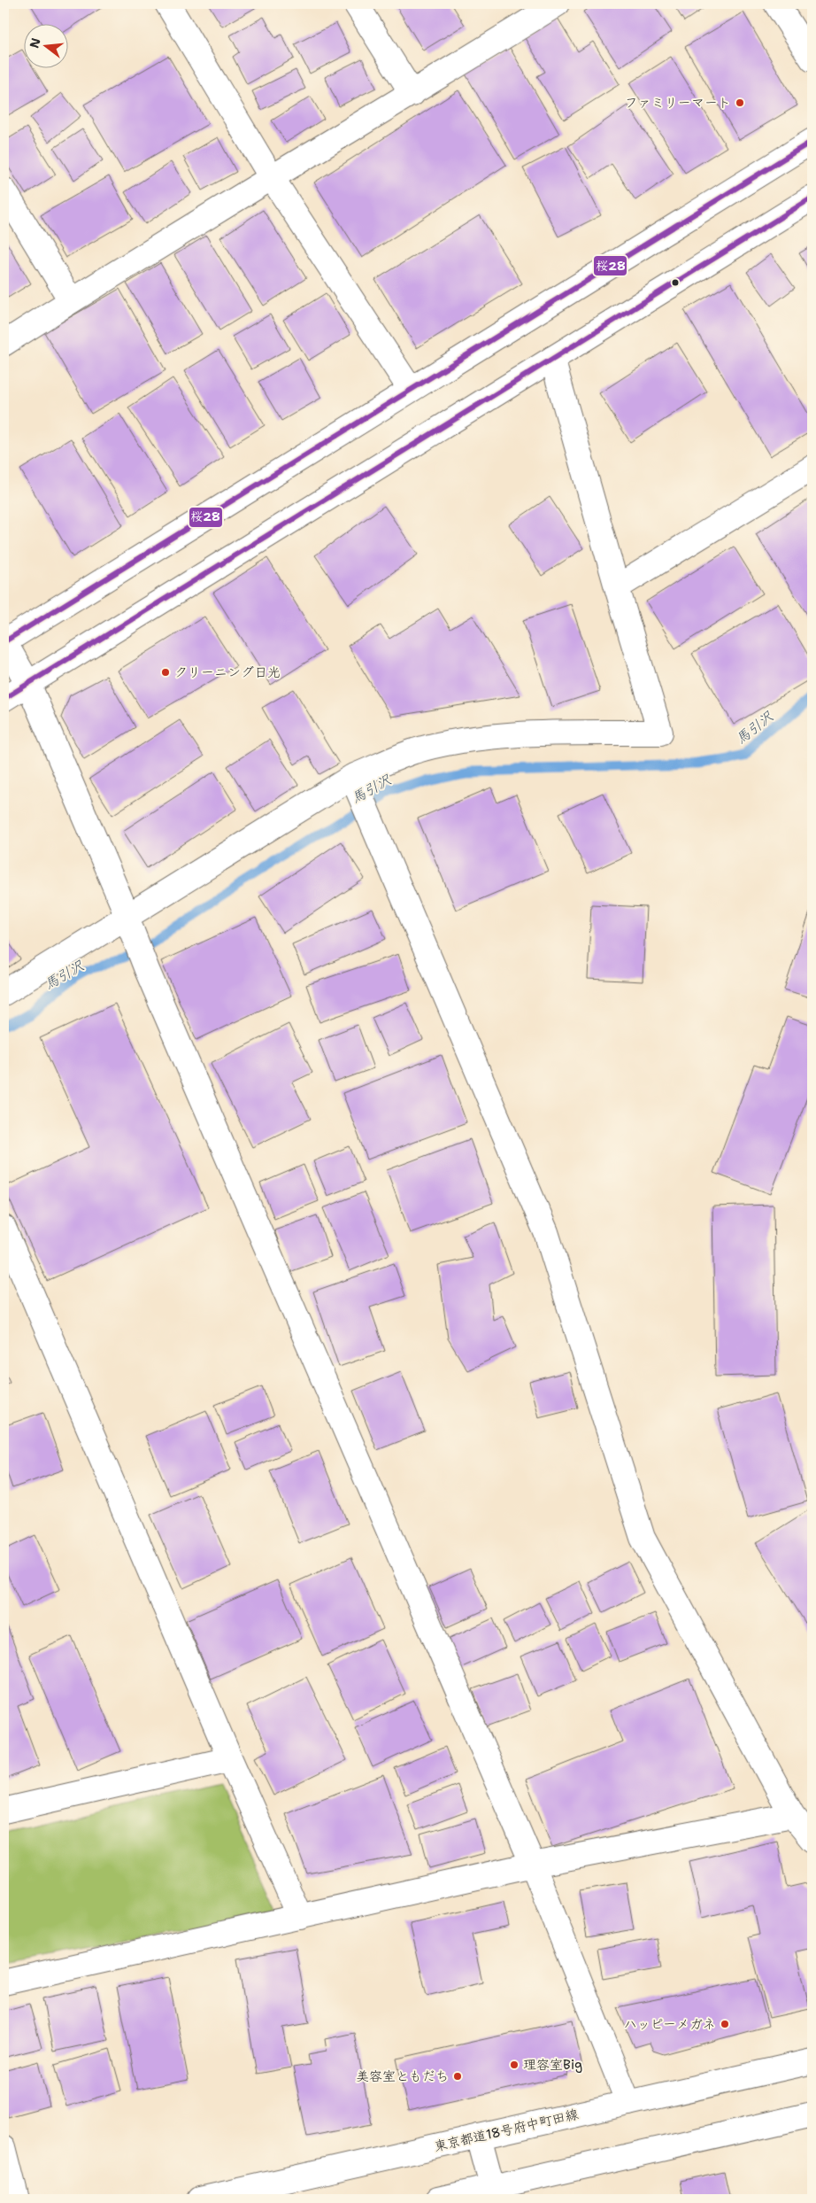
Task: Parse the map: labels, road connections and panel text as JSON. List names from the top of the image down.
{
  "streets": {
    "street": ["東京都道18号府中町田線"]
  },
  "water": ["馬引沢"],
  "places": [
    "ファミリーマート",
    "クリーニング日光",
    "ハッピーメガネ",
    "理容室Big",
    "美容室ともだち"
  ],
  "lines": ["transit line 桜28"],
  "north": "left"
}
